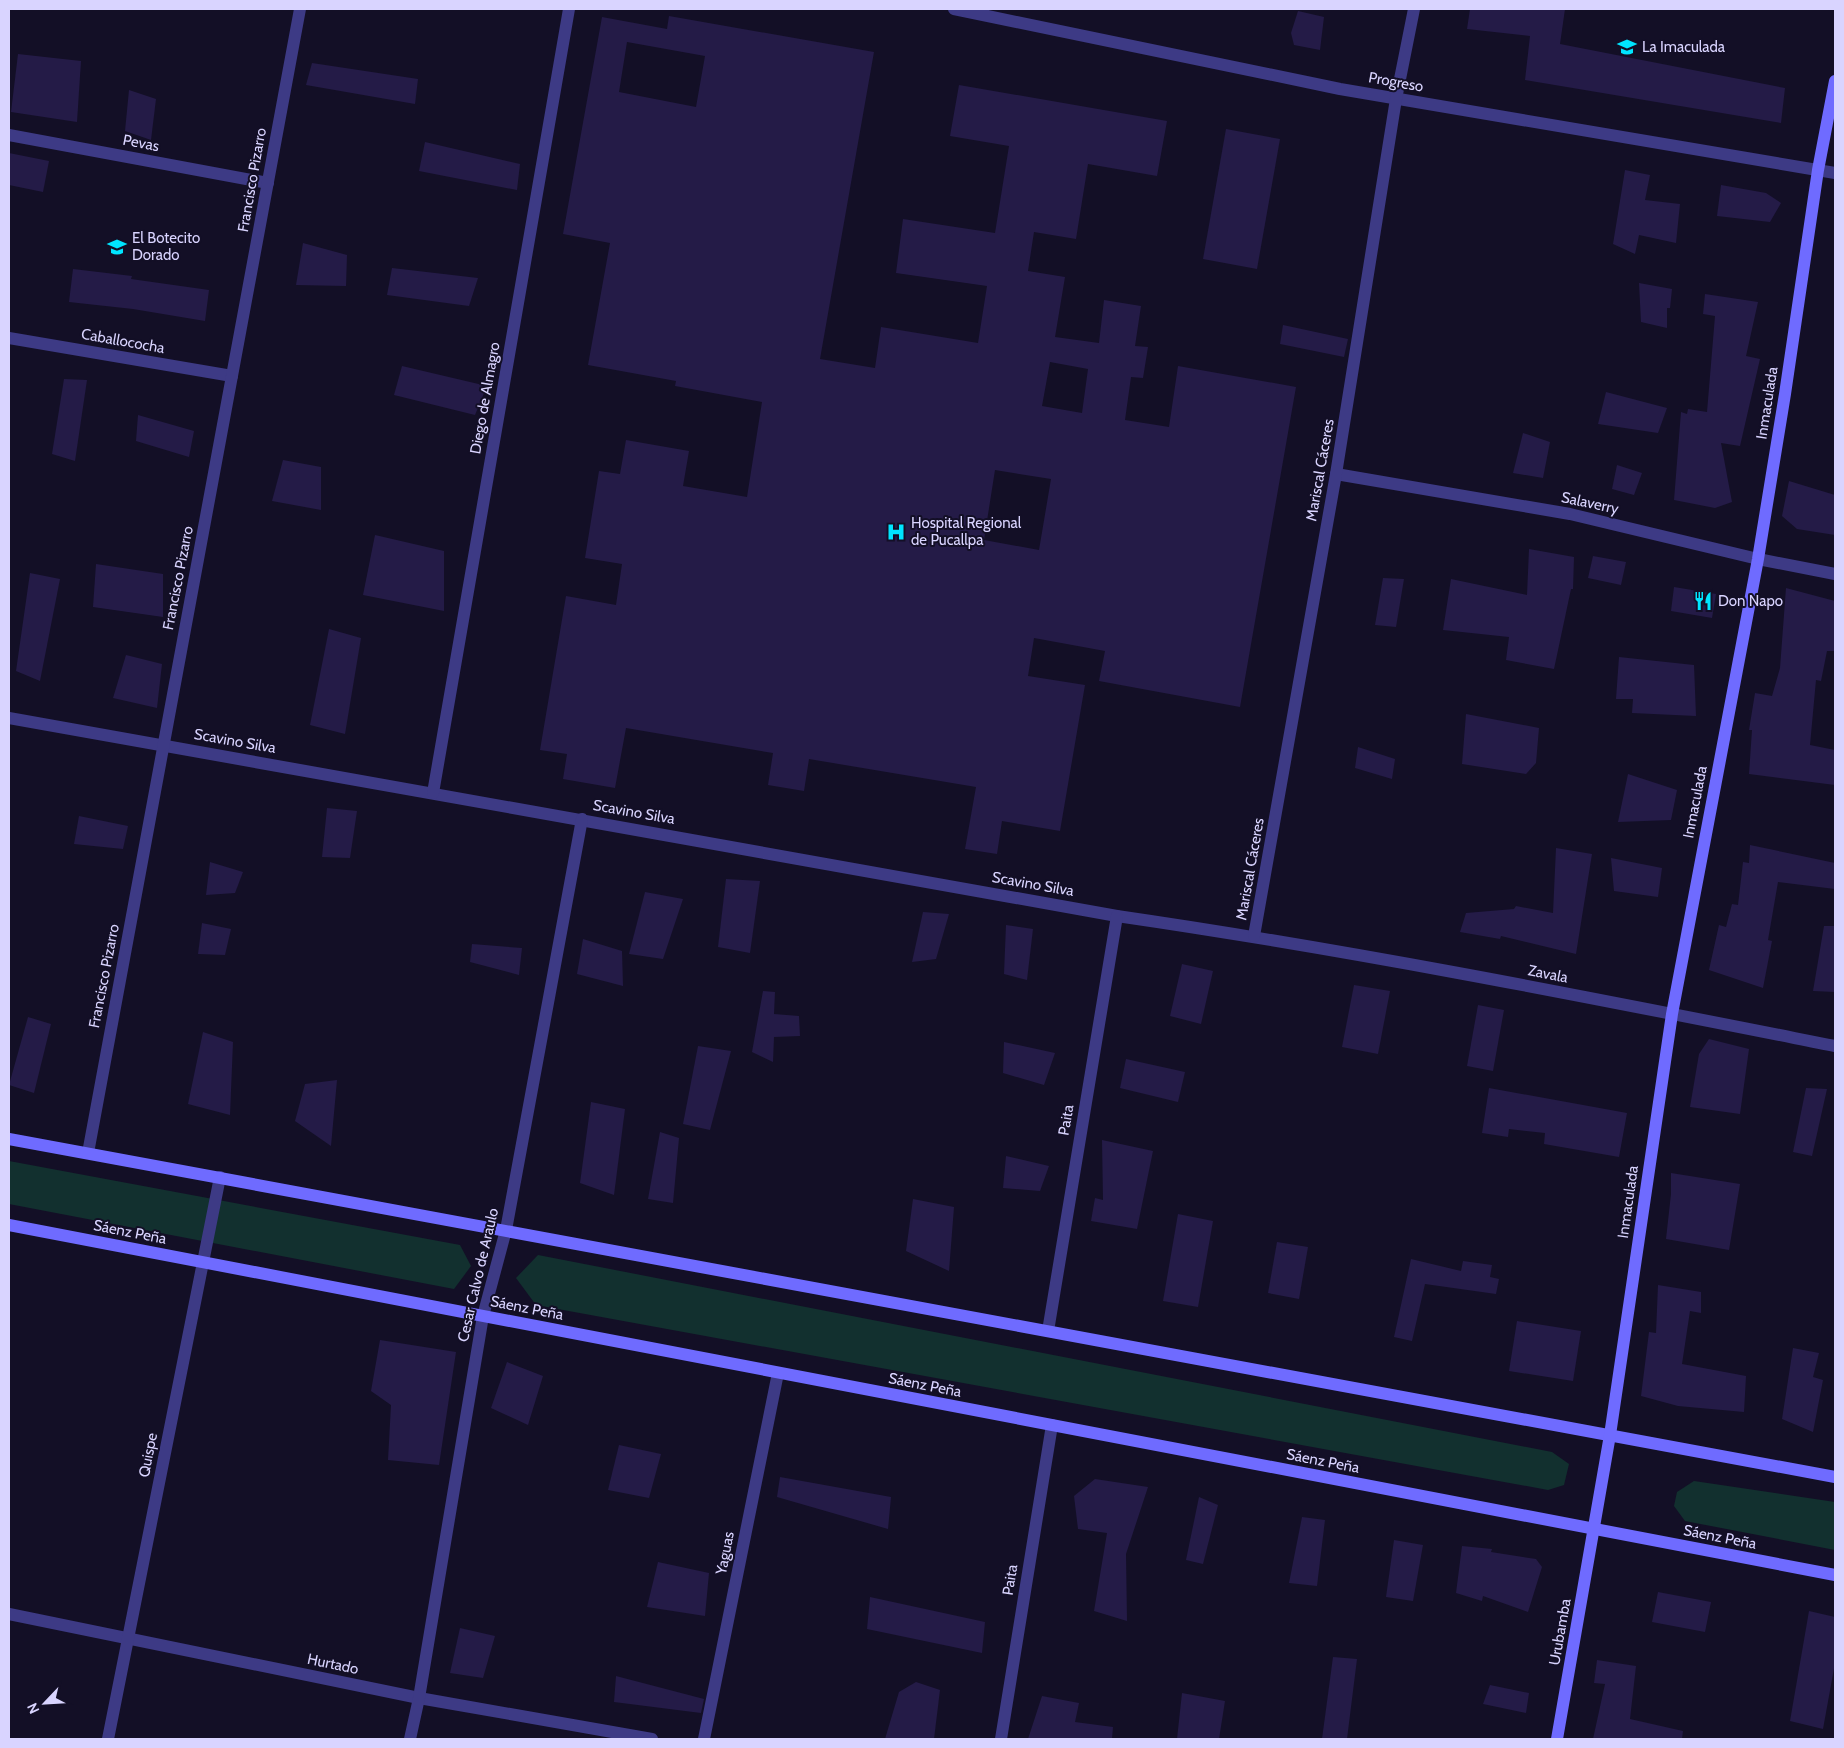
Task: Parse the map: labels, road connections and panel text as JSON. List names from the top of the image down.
{
  "streets": {
    "main road": ["Inmaculada", "Sáenz Peña", "Urubamba"],
    "street": [
      "Progreso",
      "Pevas",
      "Francisco Pizarro",
      "Caballococha",
      "Diego de Almagro",
      "Mariscal Cáceres",
      "Salaverry",
      "Scavino Silva",
      "Zavala",
      "Paita",
      "Cesar Calvo de Araulo",
      "Quispe",
      "Yaguas",
      "Hurtado"
    ]
  },
  "crossings": [
    ["Progreso", "Inmaculada"],
    ["Progreso", "Mariscal Cáceres"],
    ["Pevas", "Francisco Pizarro"],
    ["Francisco Pizarro", "Caballococha"],
    ["Francisco Pizarro", "Scavino Silva"],
    ["Diego de Almagro", "Scavino Silva"],
    ["Inmaculada", "Salaverry"],
    ["Inmaculada", "Zavala"],
    ["Inmaculada", "Sáenz Peña"],
    ["Inmaculada", "Urubamba"],
    ["Mariscal Cáceres", "Salaverry"],
    ["Mariscal Cáceres", "Scavino Silva"],
    ["Mariscal Cáceres", "Zavala"],
    ["Scavino Silva", "Zavala"],
    ["Scavino Silva", "Paita"],
    ["Scavino Silva", "Cesar Calvo de Araulo"],
    ["Paita", "Sáenz Peña"],
    ["Sáenz Peña", "Cesar Calvo de Araulo"],
    ["Sáenz Peña", "Quispe"],
    ["Sáenz Peña", "Yaguas"],
    ["Sáenz Peña", "Urubamba"],
    ["Cesar Calvo de Araulo", "Hurtado"],
    ["Quispe", "Hurtado"]
  ],
  "places": {
    "school or university": ["La Imaculada", "El Botecito Dorado"],
    "hospital": ["Hospital Regional de Pucallpa"],
    "restaurant": ["Don Napo"]
  },
  "north": "bottom left"
}
